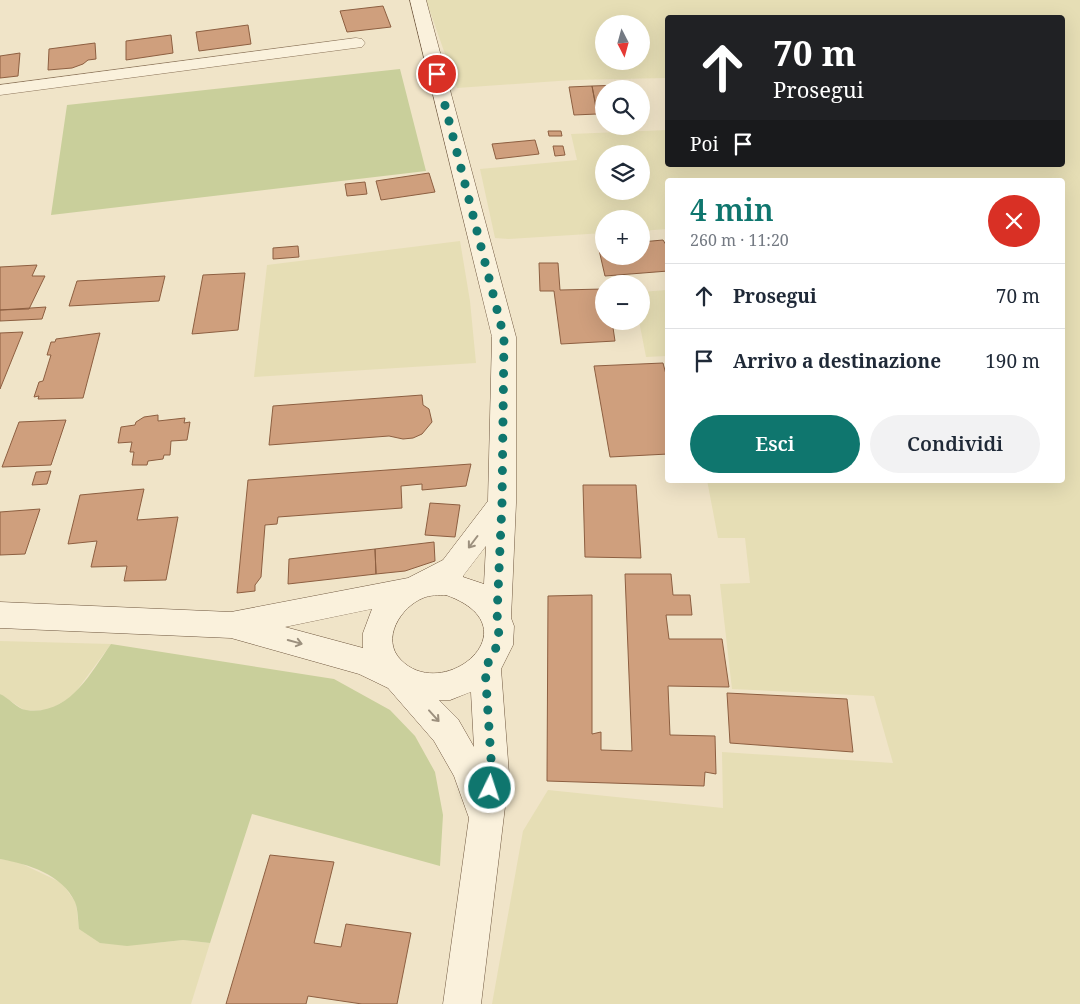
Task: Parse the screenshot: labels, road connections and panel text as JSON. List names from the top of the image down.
{
  "north": "bottom",
  "page": {
    "map_buttons": ["+", "−"],
    "turn": ["70 m", "Prosegui"],
    "then": "Poi",
    "heading": ["4 min", "260 m · 11:20"],
    "list": [
      {
        "name": "Prosegui",
        "value": "70 m"
      },
      {
        "name": "Arrivo a destinazione",
        "value": "190 m"
      }
    ],
    "buttons": ["Esci", "Condividi"]
  }
}
